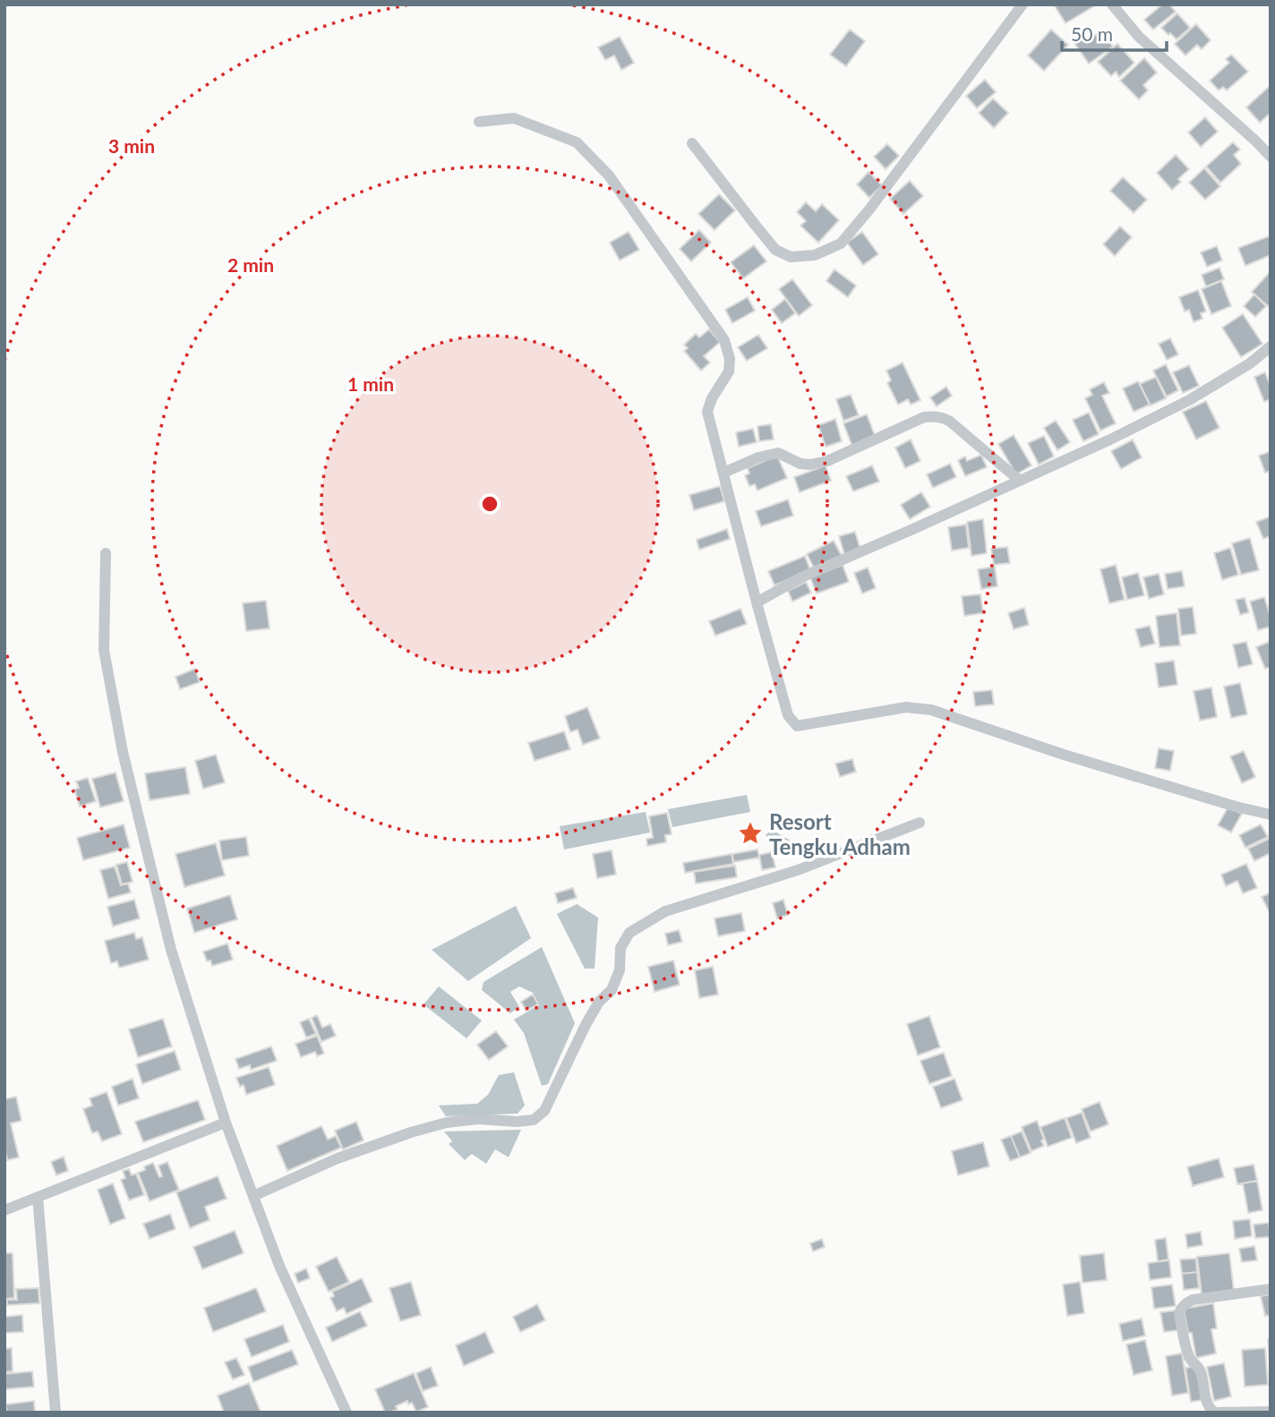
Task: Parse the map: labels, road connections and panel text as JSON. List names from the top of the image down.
{
  "places": {
    "place": ["Resort Tengku Adham"]
  },
  "scale_bar": "50 m",
  "rings": ["3 min", "2 min", "1 min"]
}
